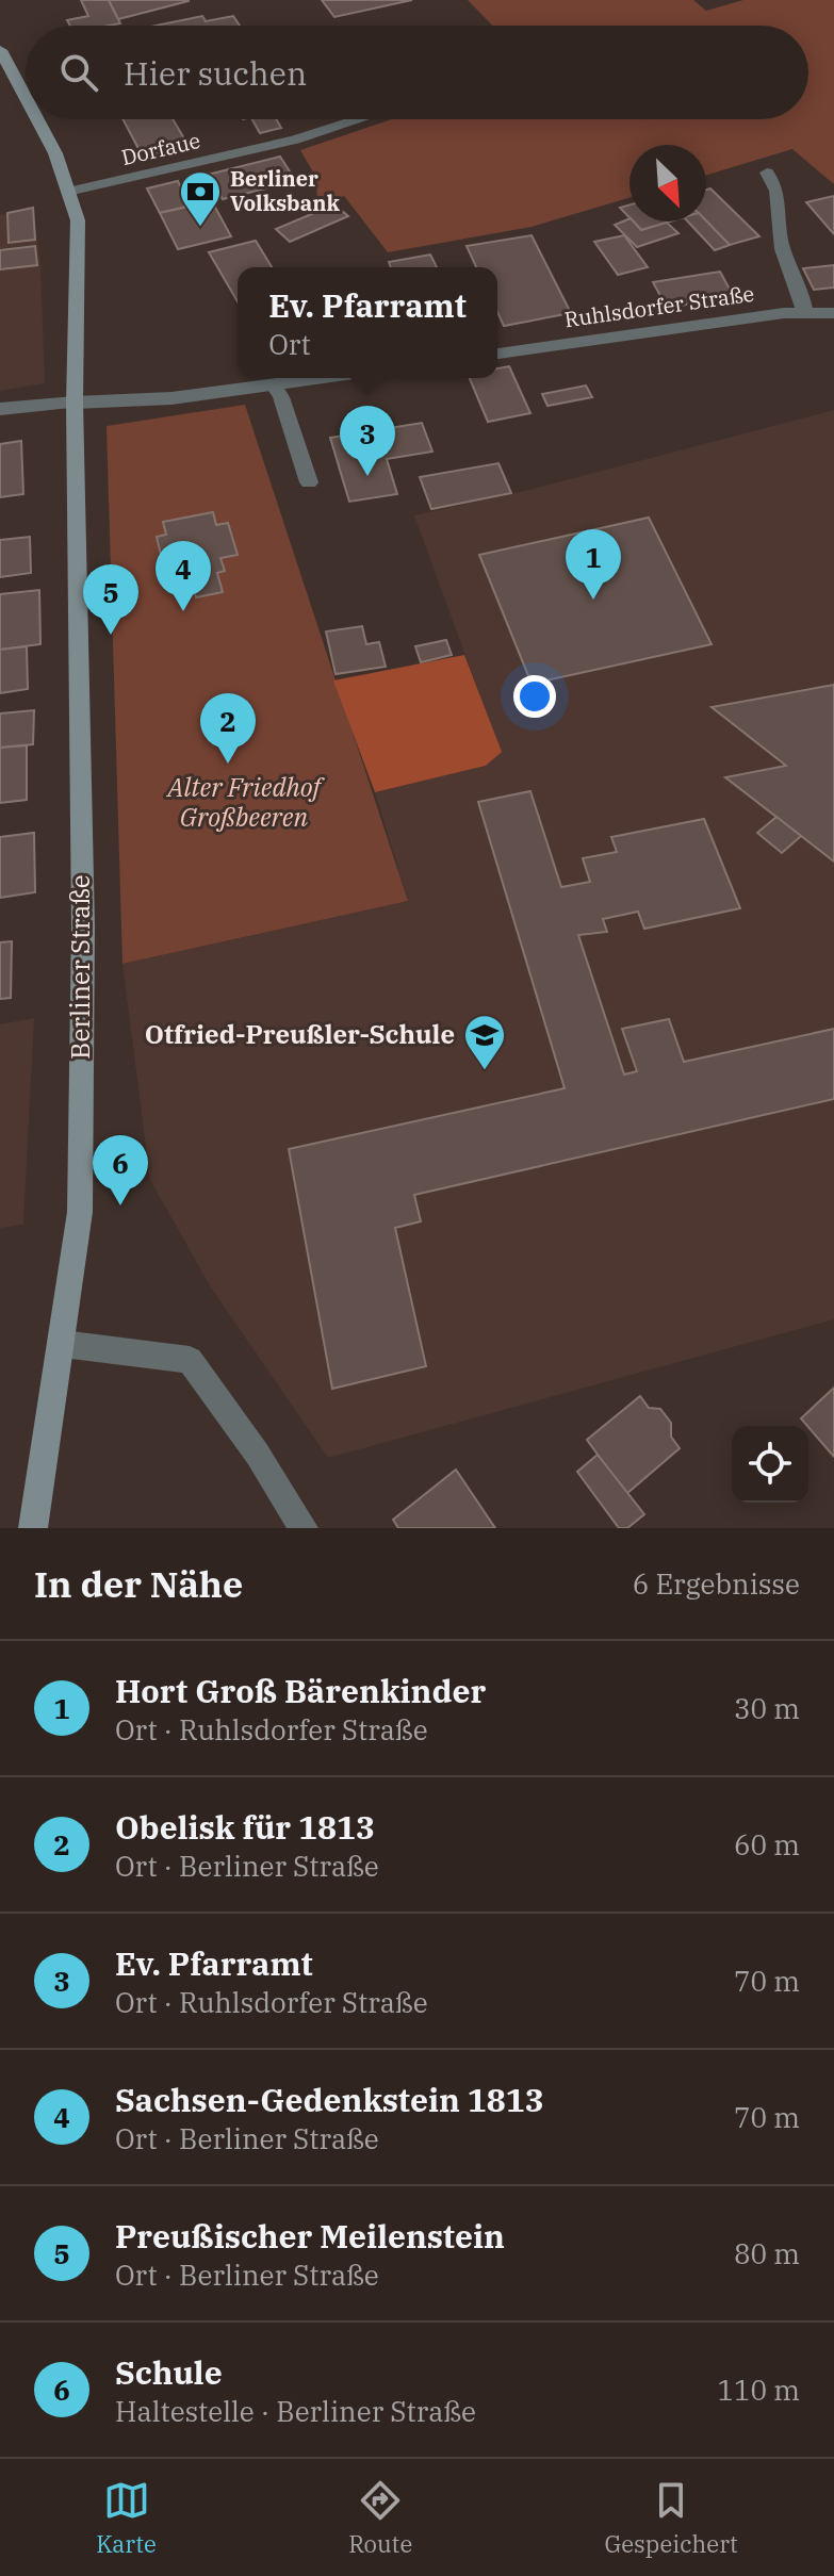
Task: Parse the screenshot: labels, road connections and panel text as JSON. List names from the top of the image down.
{
  "streets": {
    "street": ["Dorfaue", "Ruhlsdorfer Straße", "Berliner Straße"]
  },
  "parks": ["Alter Friedhof Großbeeren"],
  "places": {
    "bank": ["Berliner Volksbank"],
    "school or university": ["Otfried-Preußler-Schule"]
  },
  "north": "bottom right",
  "page": {
    "search": "Hier suchen",
    "popup": ["Ev. Pfarramt", "Ort"],
    "pins": [
      "3",
      "1",
      "4",
      "5",
      "2",
      "6"
    ],
    "heading": ["In der Nähe", "6 Ergebnisse"],
    "list": [
      {
        "mark": "1",
        "name": "Hort Groß Bärenkinder",
        "note": "Ort · Ruhlsdorfer Straße",
        "value": "30 m"
      },
      {
        "mark": "2",
        "name": "Obelisk für 1813",
        "note": "Ort · Berliner Straße",
        "value": "60 m"
      },
      {
        "mark": "3",
        "name": "Ev. Pfarramt",
        "note": "Ort · Ruhlsdorfer Straße",
        "value": "70 m"
      },
      {
        "mark": "4",
        "name": "Sachsen-Gedenkstein 1813",
        "note": "Ort · Berliner Straße",
        "value": "70 m"
      },
      {
        "mark": "5",
        "name": "Preußischer Meilenstein",
        "note": "Ort · Berliner Straße",
        "value": "80 m"
      },
      {
        "mark": "6",
        "name": "Schule",
        "note": "Haltestelle · Berliner Straße",
        "value": "110 m"
      }
    ],
    "nav": ["Karte", "Route", "Gespeichert"]
  }
}
